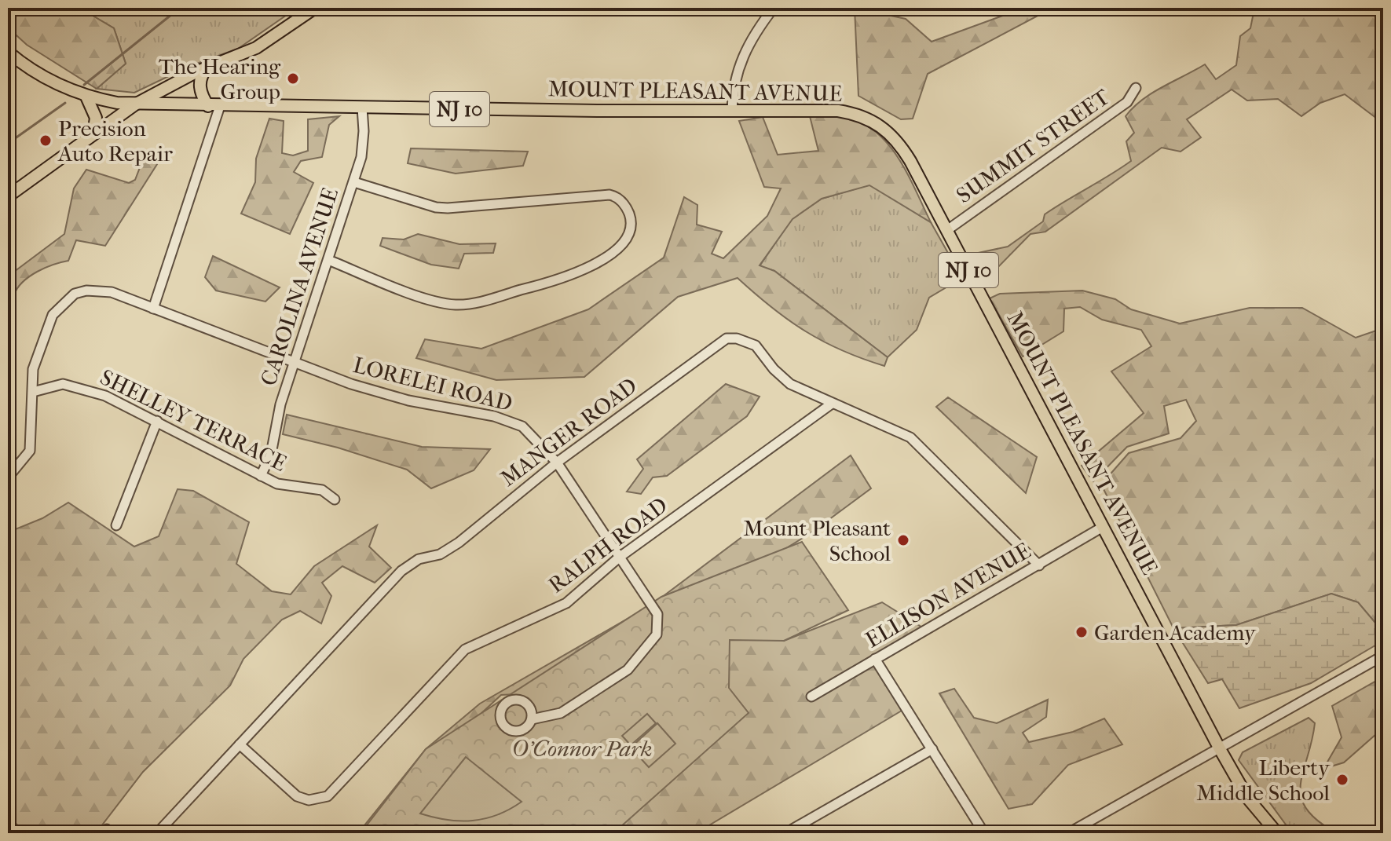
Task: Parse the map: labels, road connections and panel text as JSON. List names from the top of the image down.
{
  "streets": {
    "main road": ["MOUNT PLEASANT AVENUE", "NJ 10"],
    "street": [
      "SUMMIT STREET",
      "CAROLINA AVENUE",
      "LORELEI ROAD",
      "SHELLEY TERRACE",
      "MANGER ROAD",
      "RALPH ROAD",
      "ELLISON AVENUE"
    ]
  },
  "crossings": [
    ["MOUNT PLEASANT AVENUE", "SUMMIT STREET"],
    ["MOUNT PLEASANT AVENUE", "CAROLINA AVENUE"],
    ["MOUNT PLEASANT AVENUE", "ELLISON AVENUE"],
    ["CAROLINA AVENUE", "LORELEI ROAD"],
    ["CAROLINA AVENUE", "SHELLEY TERRACE"],
    ["LORELEI ROAD", "SHELLEY TERRACE"],
    ["LORELEI ROAD", "MANGER ROAD"],
    ["LORELEI ROAD", "RALPH ROAD"],
    ["MANGER ROAD", "RALPH ROAD"],
    ["MANGER ROAD", "ELLISON AVENUE"]
  ],
  "parks": ["O'Connor Park"],
  "places": [
    "The Hearing Group",
    "Precision Auto Repair",
    "Mount Pleasant School",
    "Garden Academy",
    "Liberty Middle School"
  ]
}
